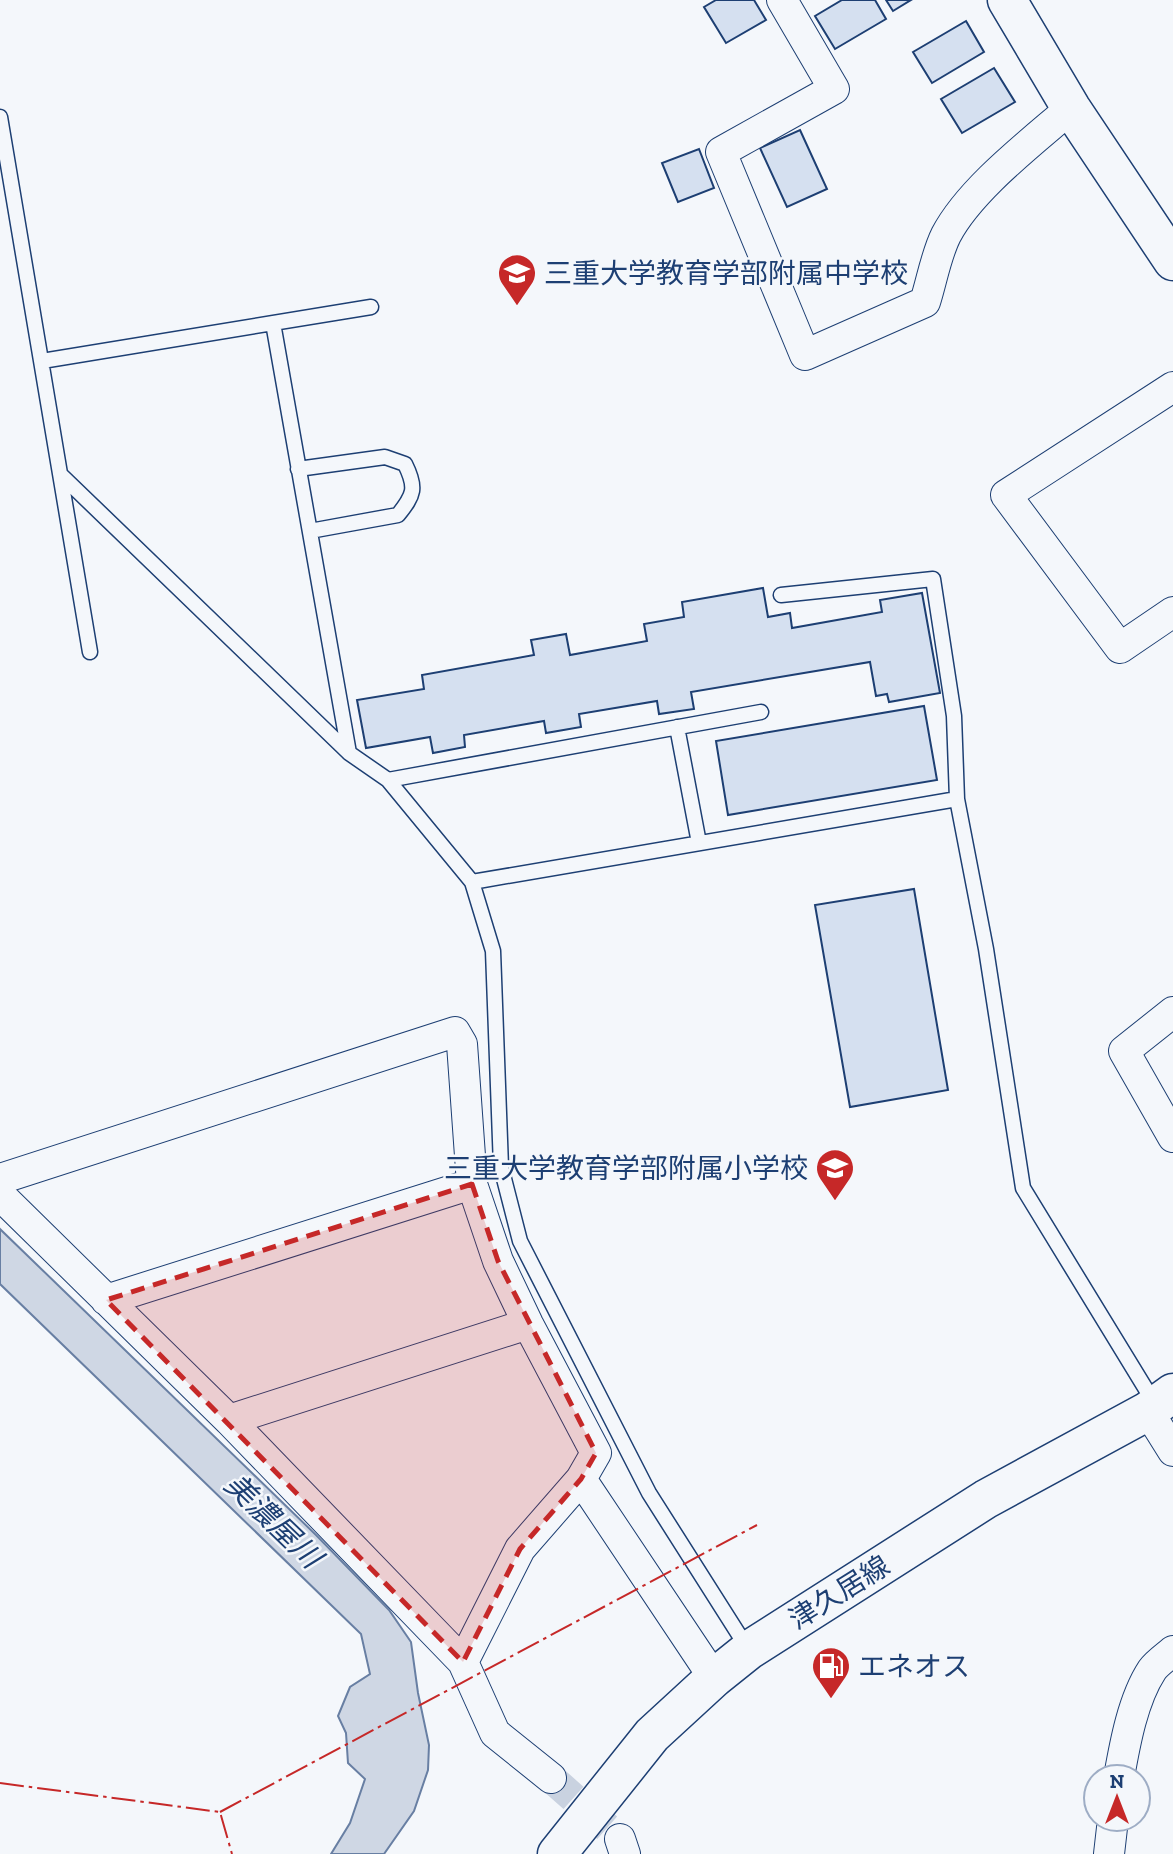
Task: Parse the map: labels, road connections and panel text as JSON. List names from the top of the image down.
{
  "streets": {
    "main road": ["津久居線"]
  },
  "water": ["美濃屋川"],
  "places": {
    "school or university": ["三重大学教育学部附属中学校", "三重大学教育学部附属小学校"],
    "fuel station": ["エネオス"]
  },
  "north": "top"
}
